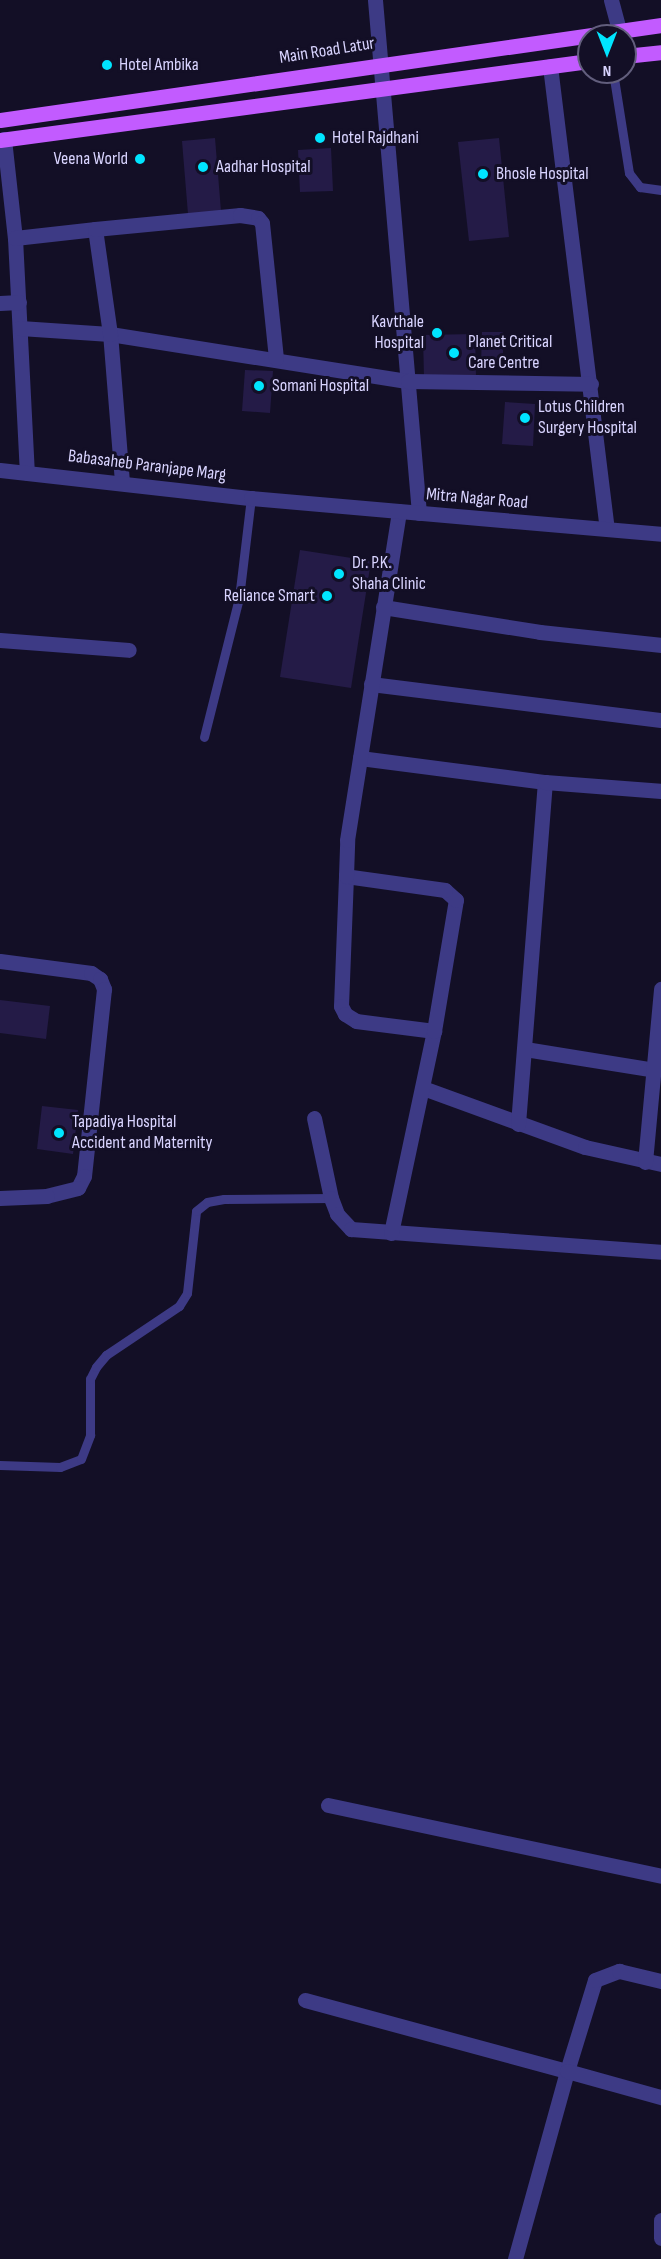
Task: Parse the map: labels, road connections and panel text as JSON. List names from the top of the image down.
{
  "streets": {
    "main road": ["Main Road Latur"],
    "street": ["Babasaheb Paranjape Marg", "Mitra Nagar Road"]
  },
  "crossings": [
    ["Babasaheb Paranjape Marg", "Mitra Nagar Road"]
  ],
  "places": [
    "Hotel Ambika",
    "Hotel Rajdhani",
    "Veena World",
    "Aadhar Hospital",
    "Bhosle Hospital",
    "Kavthale Hospital",
    "Planet Critical Care Centre",
    "Somani Hospital",
    "Lotus Children Surgery Hospital",
    "Dr. P.K. Shaha Clinic",
    "Reliance Smart",
    "Tapadiya Hospital Accident and Maternity"
  ],
  "north": "bottom"
}
